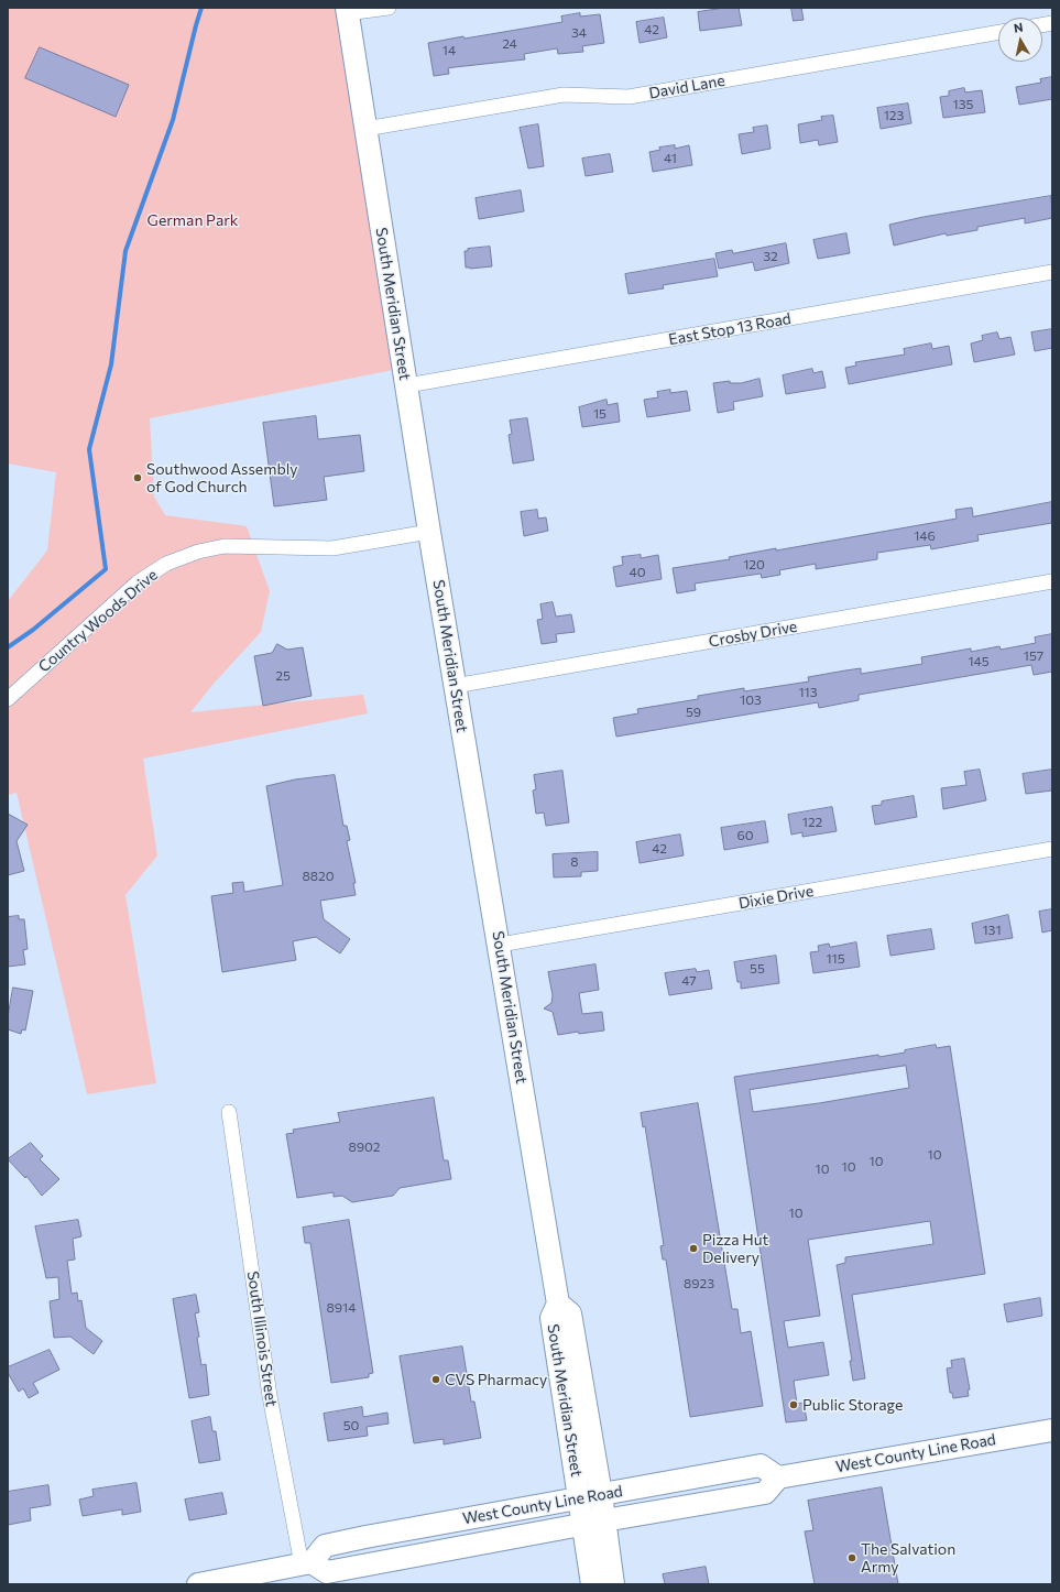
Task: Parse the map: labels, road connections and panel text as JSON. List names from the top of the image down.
{
  "streets": {
    "main road": ["South Meridian Street", "West County Line Road"],
    "street": [
      "David Lane",
      "East Stop 13 Road",
      "Country Woods Drive",
      "Crosby Drive",
      "Dixie Drive",
      "South Illinois Street"
    ]
  },
  "crossings": [
    ["David Lane", "South Meridian Street"],
    ["South Meridian Street", "East Stop 13 Road"],
    ["South Meridian Street", "Country Woods Drive"],
    ["South Meridian Street", "Crosby Drive"],
    ["South Meridian Street", "Dixie Drive"],
    ["South Meridian Street", "West County Line Road"],
    ["South Illinois Street", "West County Line Road"]
  ],
  "parks": ["German Park"],
  "places": [
    "Southwood Assembly of God Church",
    "Pizza Hut Delivery",
    "CVS Pharmacy",
    "Public Storage",
    "The Salvation Army"
  ],
  "house_numbers": [
    "42",
    "34",
    "24",
    "14",
    "135",
    "123",
    "41",
    "32",
    "15",
    "146",
    "120",
    "40",
    "157",
    "145",
    "25",
    "113",
    "103",
    "59",
    "122",
    "60",
    "42",
    "8",
    "8820",
    "131",
    "115",
    "55",
    "47",
    "8902",
    "10",
    "10",
    "10",
    "10",
    "10",
    "8923",
    "8914",
    "50"
  ],
  "north": "top"
}
